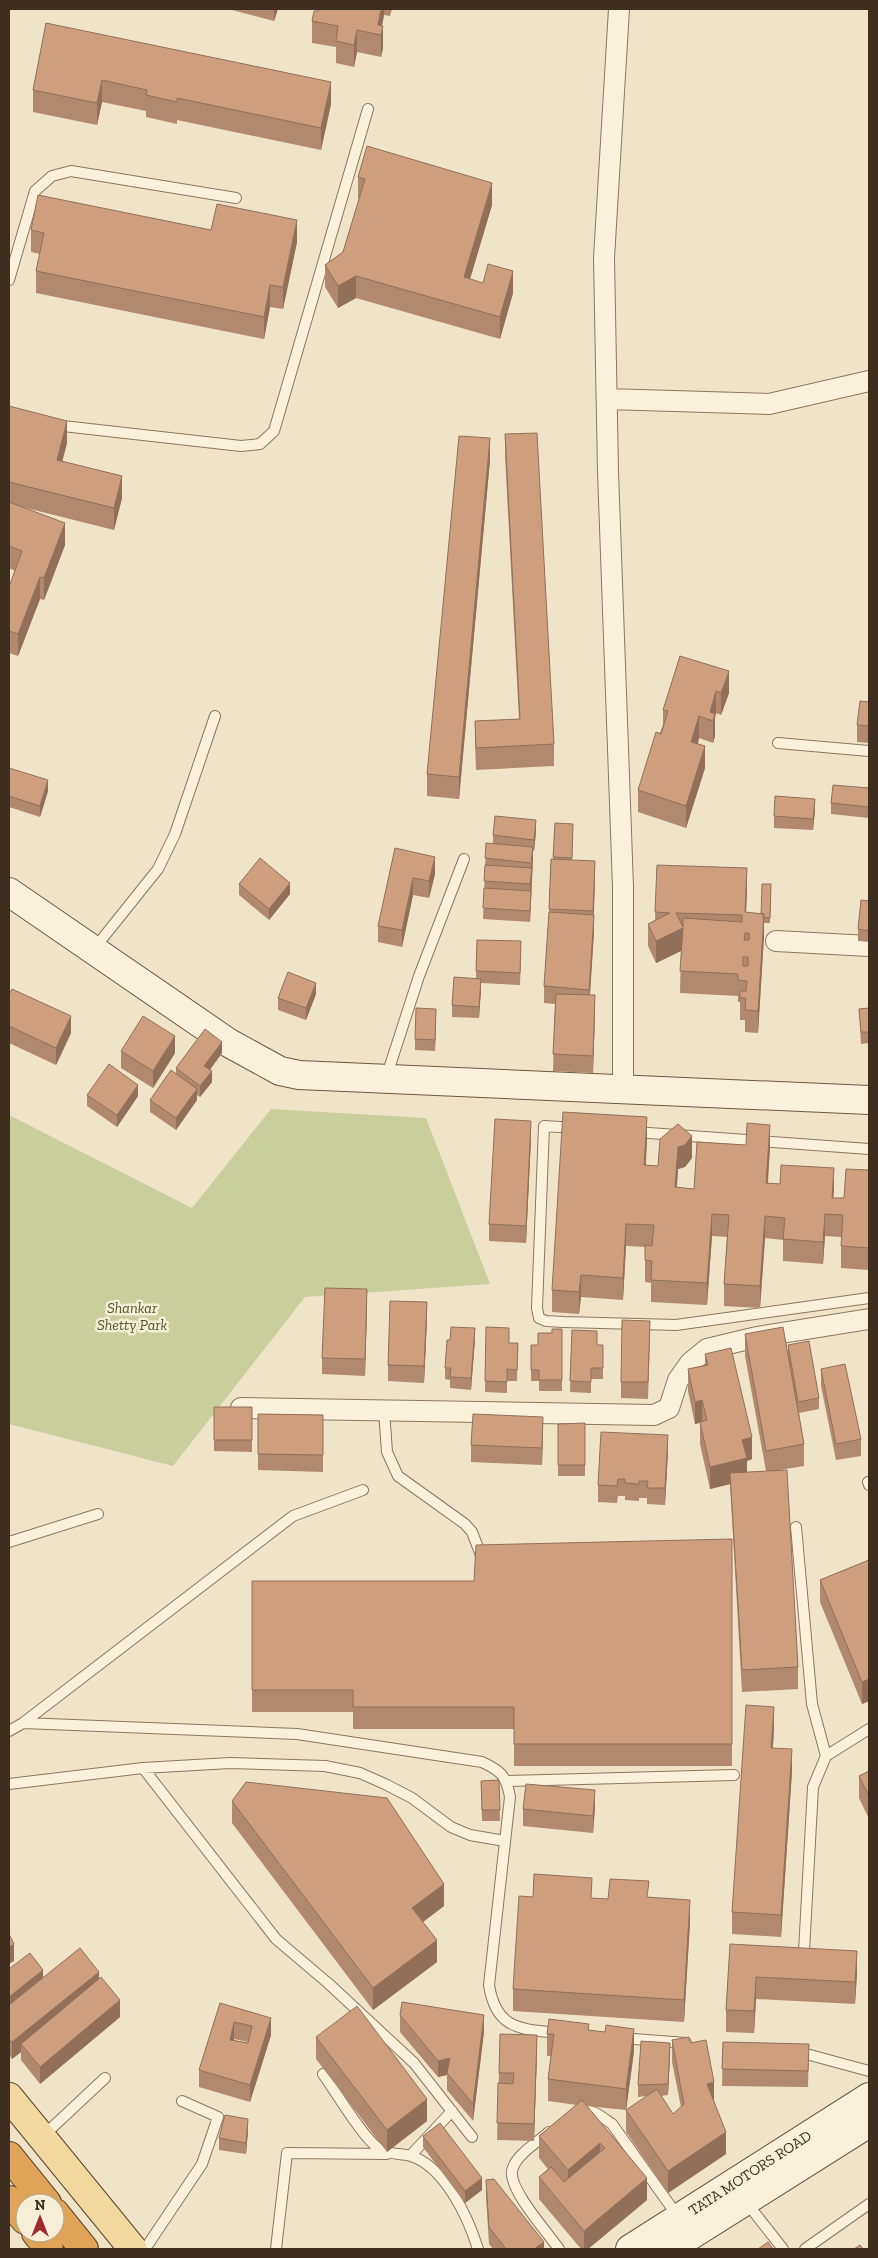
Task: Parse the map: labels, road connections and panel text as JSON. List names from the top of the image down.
{
  "streets": {
    "street": ["TATA MOTORS ROAD"]
  },
  "parks": ["Shankar Shetty Park"],
  "north": "top"
}
